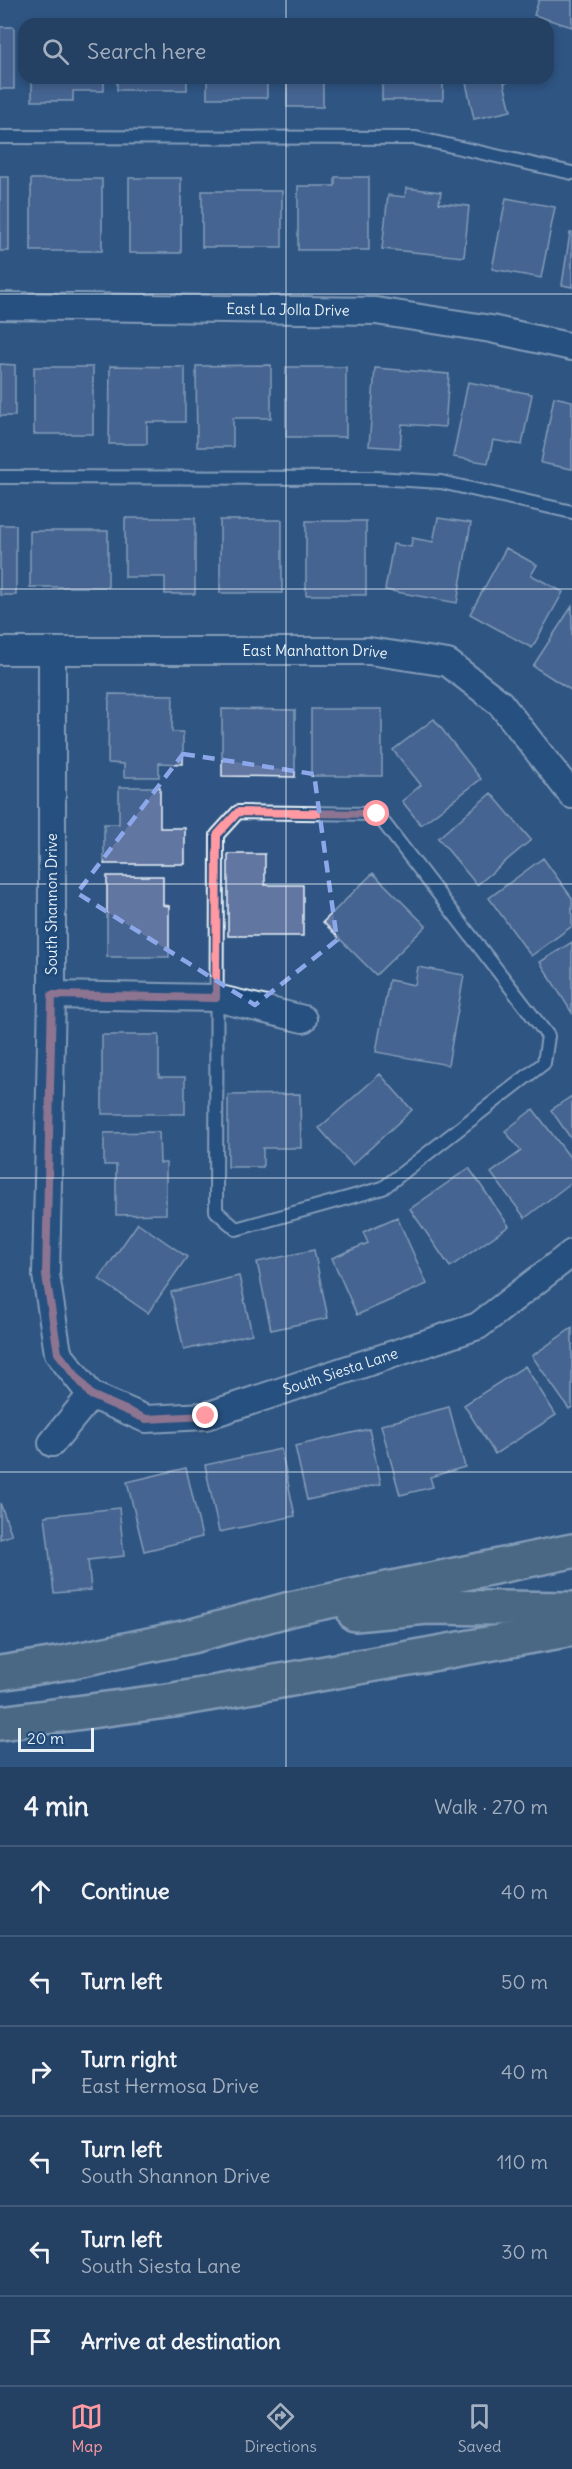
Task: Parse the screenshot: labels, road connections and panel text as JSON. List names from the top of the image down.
{
  "streets": {
    "street": [
      "East La Jolla Drive",
      "East Manhatton Drive",
      "South Shannon Drive",
      "South Siesta Lane"
    ]
  },
  "crossings": [
    ["East Manhatton Drive", "South Shannon Drive"],
    ["South Shannon Drive", "South Siesta Lane"]
  ],
  "scale_bar": "20 m",
  "page": {
    "search": "Search here",
    "scale": "20 m",
    "heading": ["4 min", "Walk · 270 m"],
    "list": [
      ["Continue", "40 m"],
      ["Turn left", "50 m"],
      ["Turn right", "East Hermosa Drive", "40 m"],
      ["Turn left", "South Shannon Drive", "110 m"],
      ["Turn left", "South Siesta Lane", "30 m"],
      "Arrive at destination"
    ],
    "nav": ["Map", "Directions", "Saved"]
  }
}
